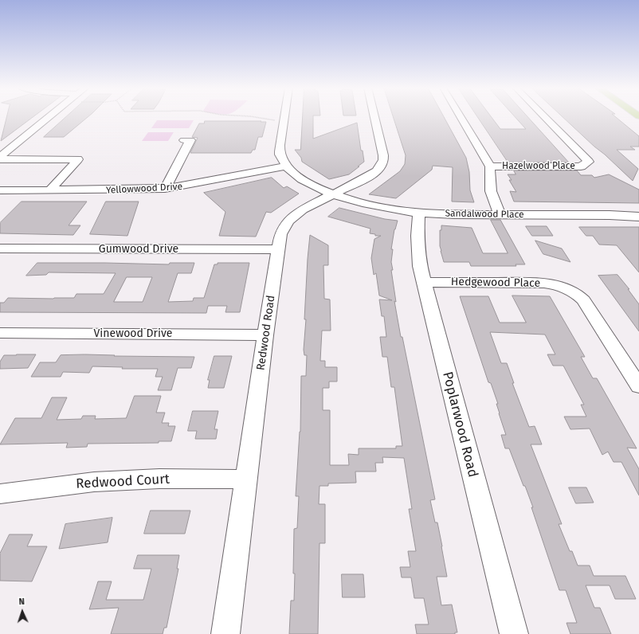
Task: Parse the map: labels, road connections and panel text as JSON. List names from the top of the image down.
{
  "streets": {
    "street": [
      "Hazelwood Place",
      "Yellowwood Drive",
      "Sandalwood Place",
      "Gumwood Drive",
      "Hedgewood Place",
      "Redwood Road",
      "Vinewood Drive",
      "Poplarwood Road",
      "Redwood Court"
    ]
  },
  "crossings": [
    ["Yellowwood Drive", "Sandalwood Place"],
    ["Sandalwood Place", "Redwood Road"],
    ["Sandalwood Place", "Poplarwood Road"],
    ["Gumwood Drive", "Redwood Road"],
    ["Hedgewood Place", "Poplarwood Road"],
    ["Redwood Road", "Vinewood Drive"],
    ["Redwood Road", "Redwood Court"]
  ],
  "north": "top"
}
